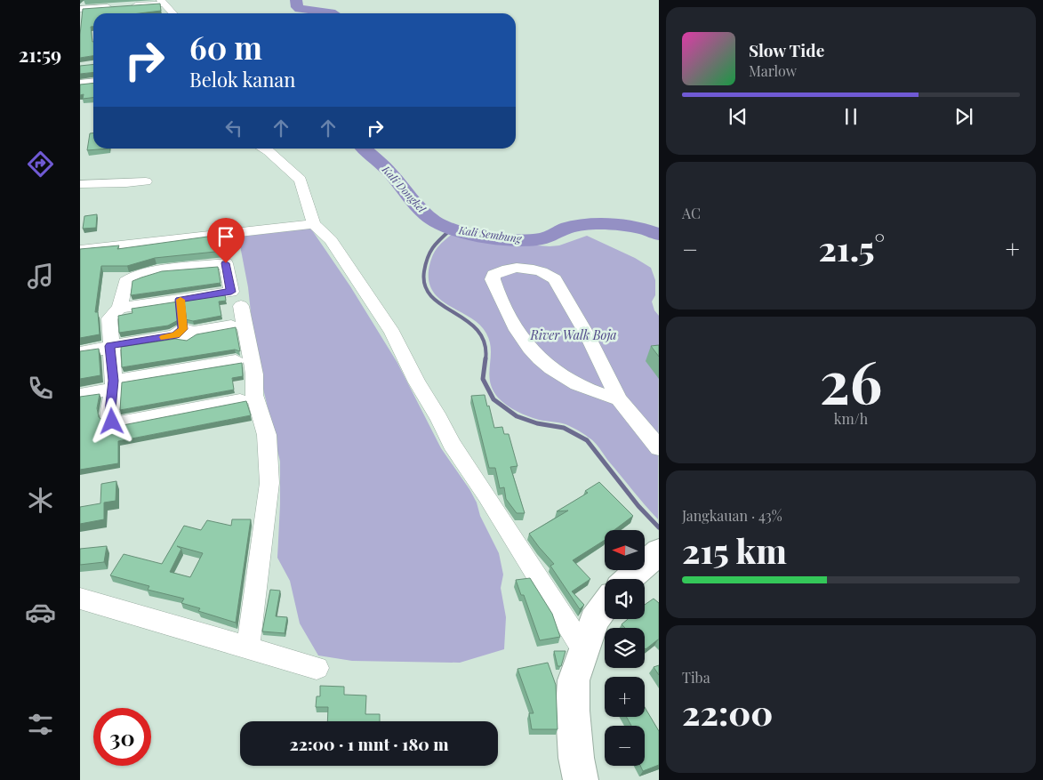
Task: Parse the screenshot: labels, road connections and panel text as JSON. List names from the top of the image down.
{
  "water": ["Kali Dongkel", "Kali Sembung"],
  "parks": ["River Walk Boja"],
  "north": "left",
  "page": {
    "tabs": "21:59",
    "turn": ["60 m", "Belok kanan"],
    "song": ["Slow Tide", "Marlow"],
    "tile": [
      "AC",
      ["26", "km/h"],
      ["Jangkauan · 43%", "215 km"],
      ["Tiba", "22:00"]
    ],
    "heat": ["−", "21.5°", "+"],
    "map_buttons": ["+", "−"],
    "limit": "30",
    "trip": "22:00 · 1 mnt · 180 m"
  }
}
